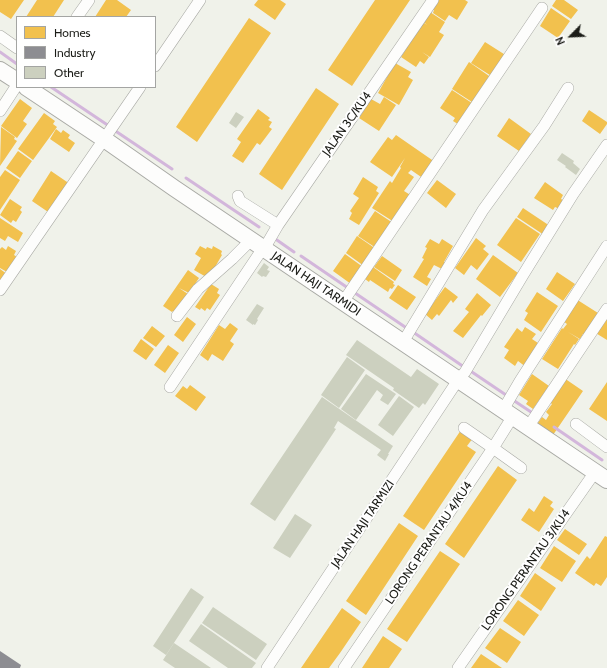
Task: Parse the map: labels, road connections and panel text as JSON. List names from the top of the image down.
{
  "streets": {
    "street": [
      "JALAN 3C/KU4",
      "JALAN HAJI TARMIDI",
      "JALAN HAJI TARMIZI",
      "LORONG PERANTAU 4/KU4",
      "LORONG PERANTAU 3/KU4"
    ]
  },
  "crossings": [
    ["JALAN 3C/KU4", "JALAN HAJI TARMIDI"],
    ["JALAN HAJI TARMIDI", "JALAN HAJI TARMIZI"],
    ["JALAN HAJI TARMIDI", "LORONG PERANTAU 4/KU4"],
    ["JALAN HAJI TARMIDI", "LORONG PERANTAU 3/KU4"]
  ],
  "legend": ["Homes", "Industry", "Other"],
  "north": "bottom left"
}
